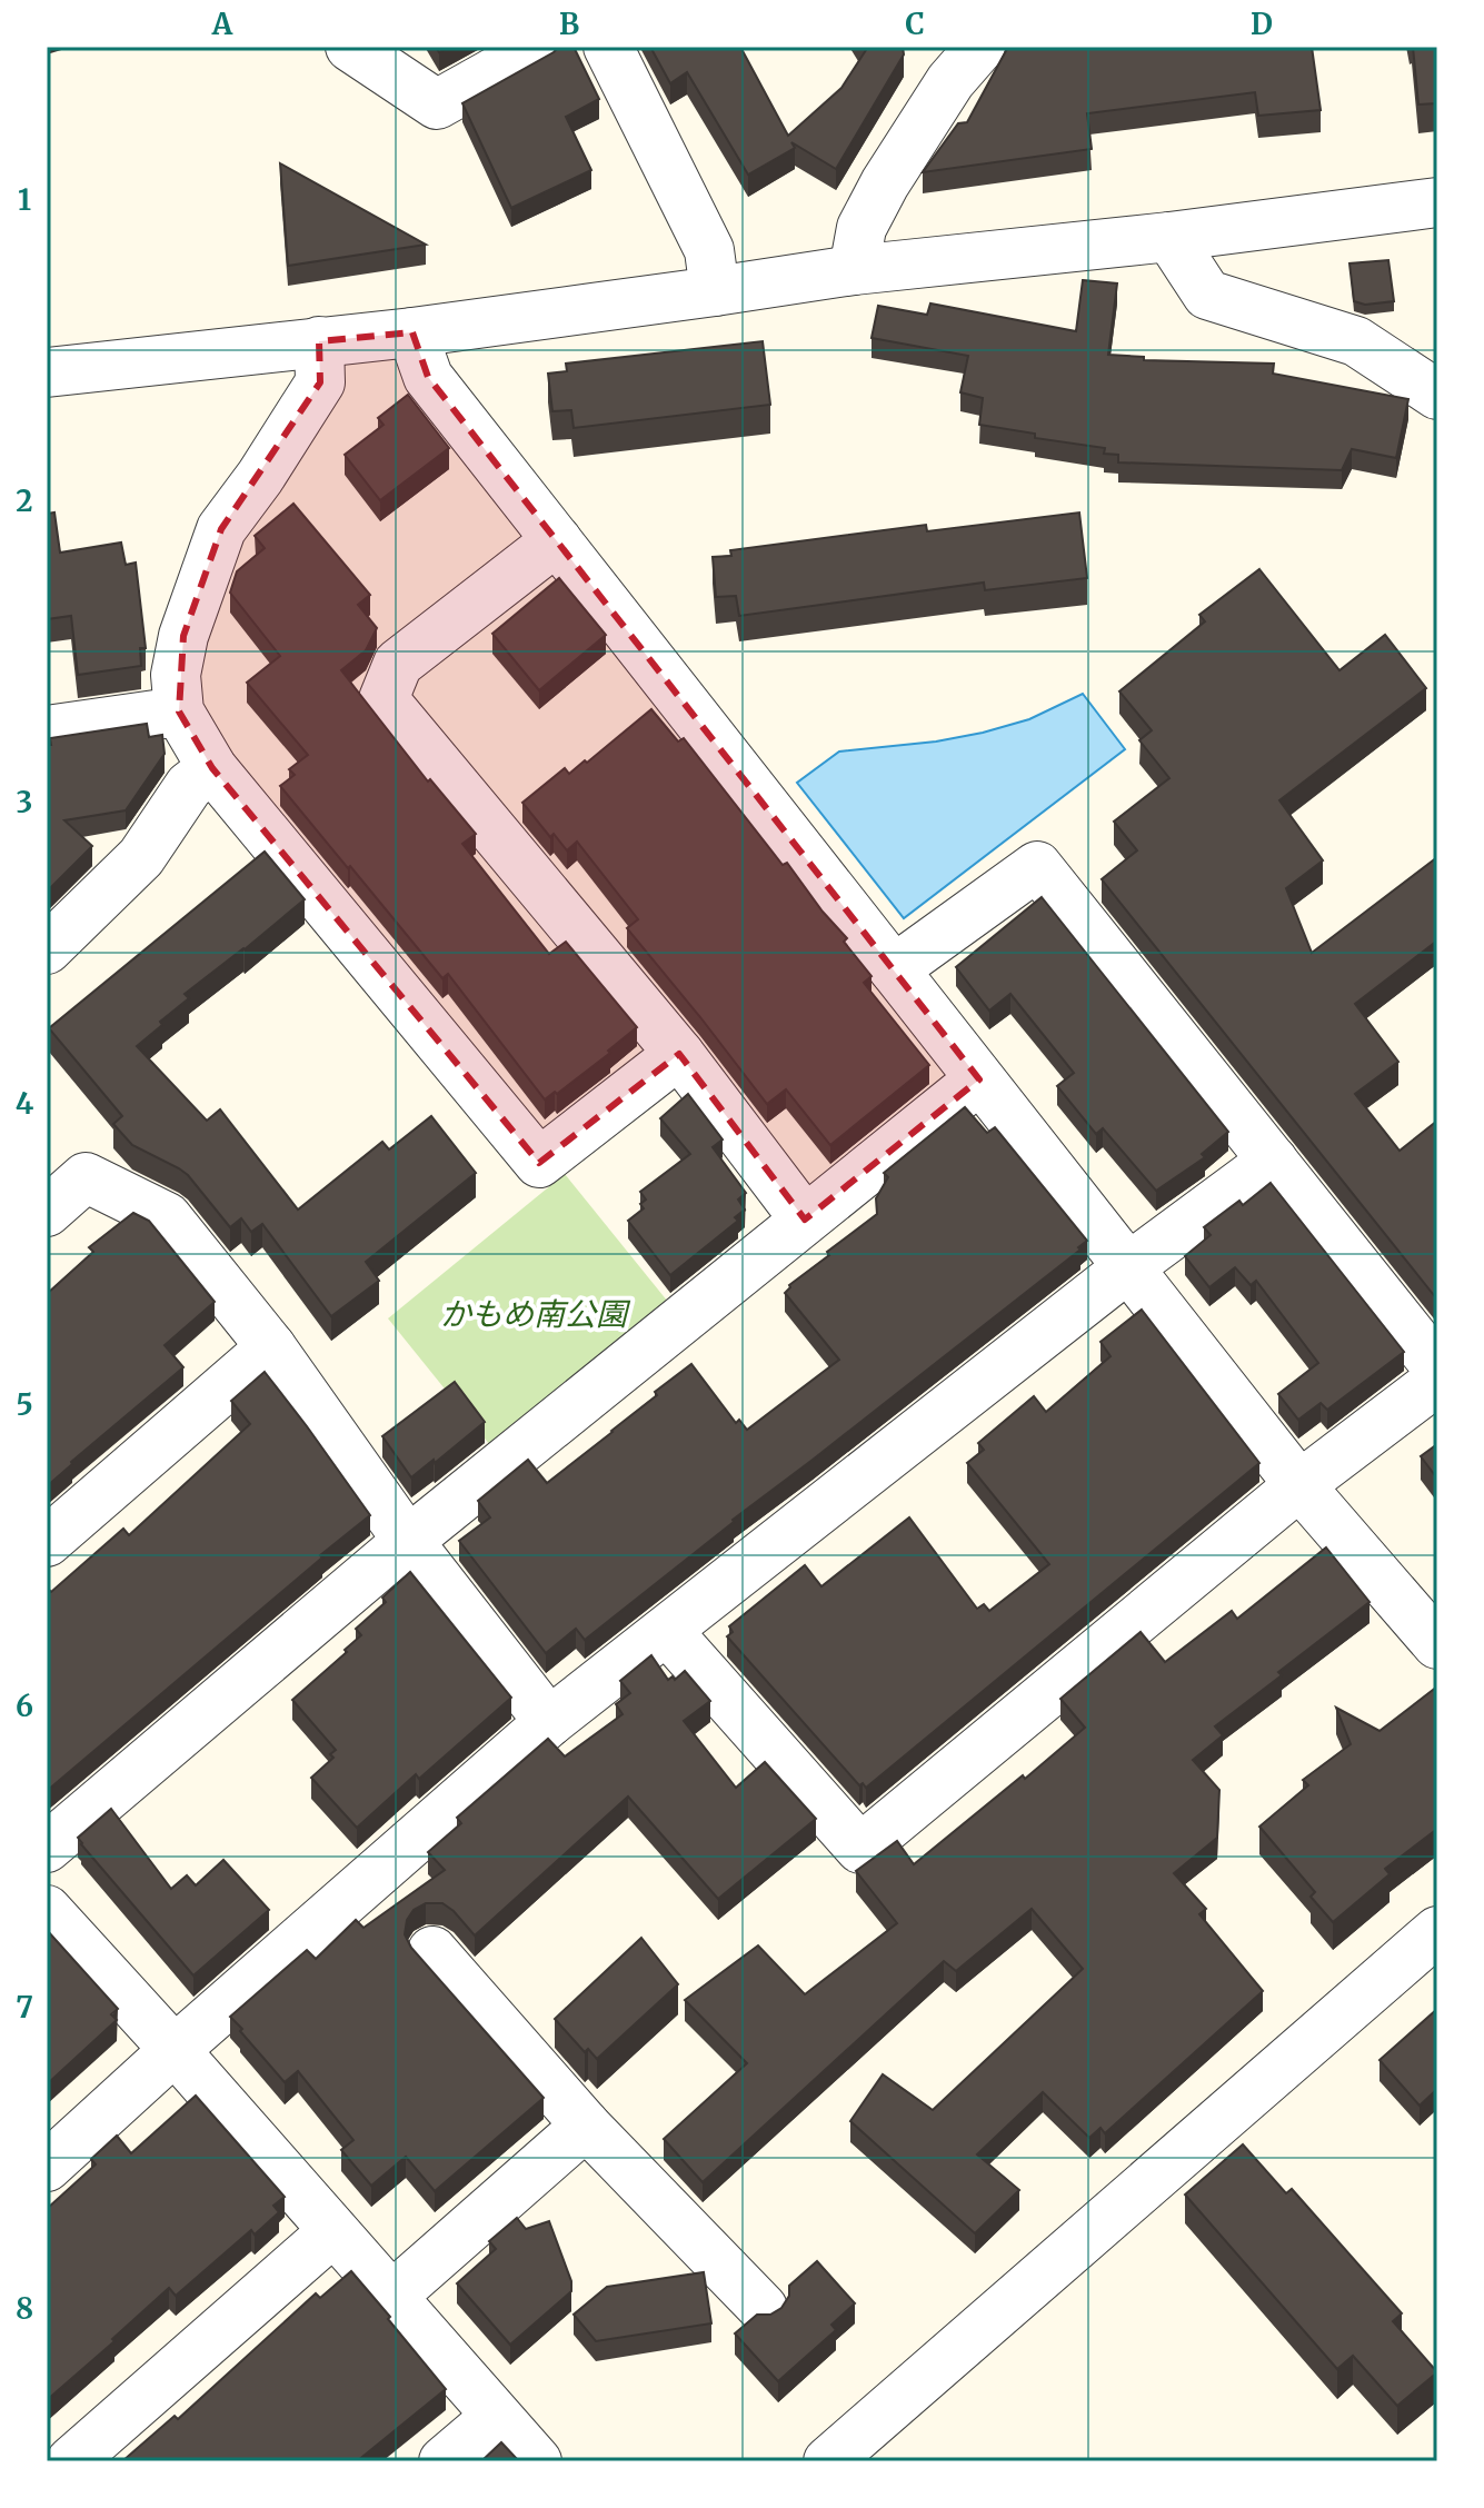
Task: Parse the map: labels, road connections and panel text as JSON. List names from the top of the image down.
{
  "parks": ["かもめ南公園"],
  "grid": {
    "columns": [
      "A",
      "B",
      "C",
      "D"
    ],
    "rows": [
      "1",
      "2",
      "3",
      "4",
      "5",
      "6",
      "7",
      "8"
    ]
  }
}
